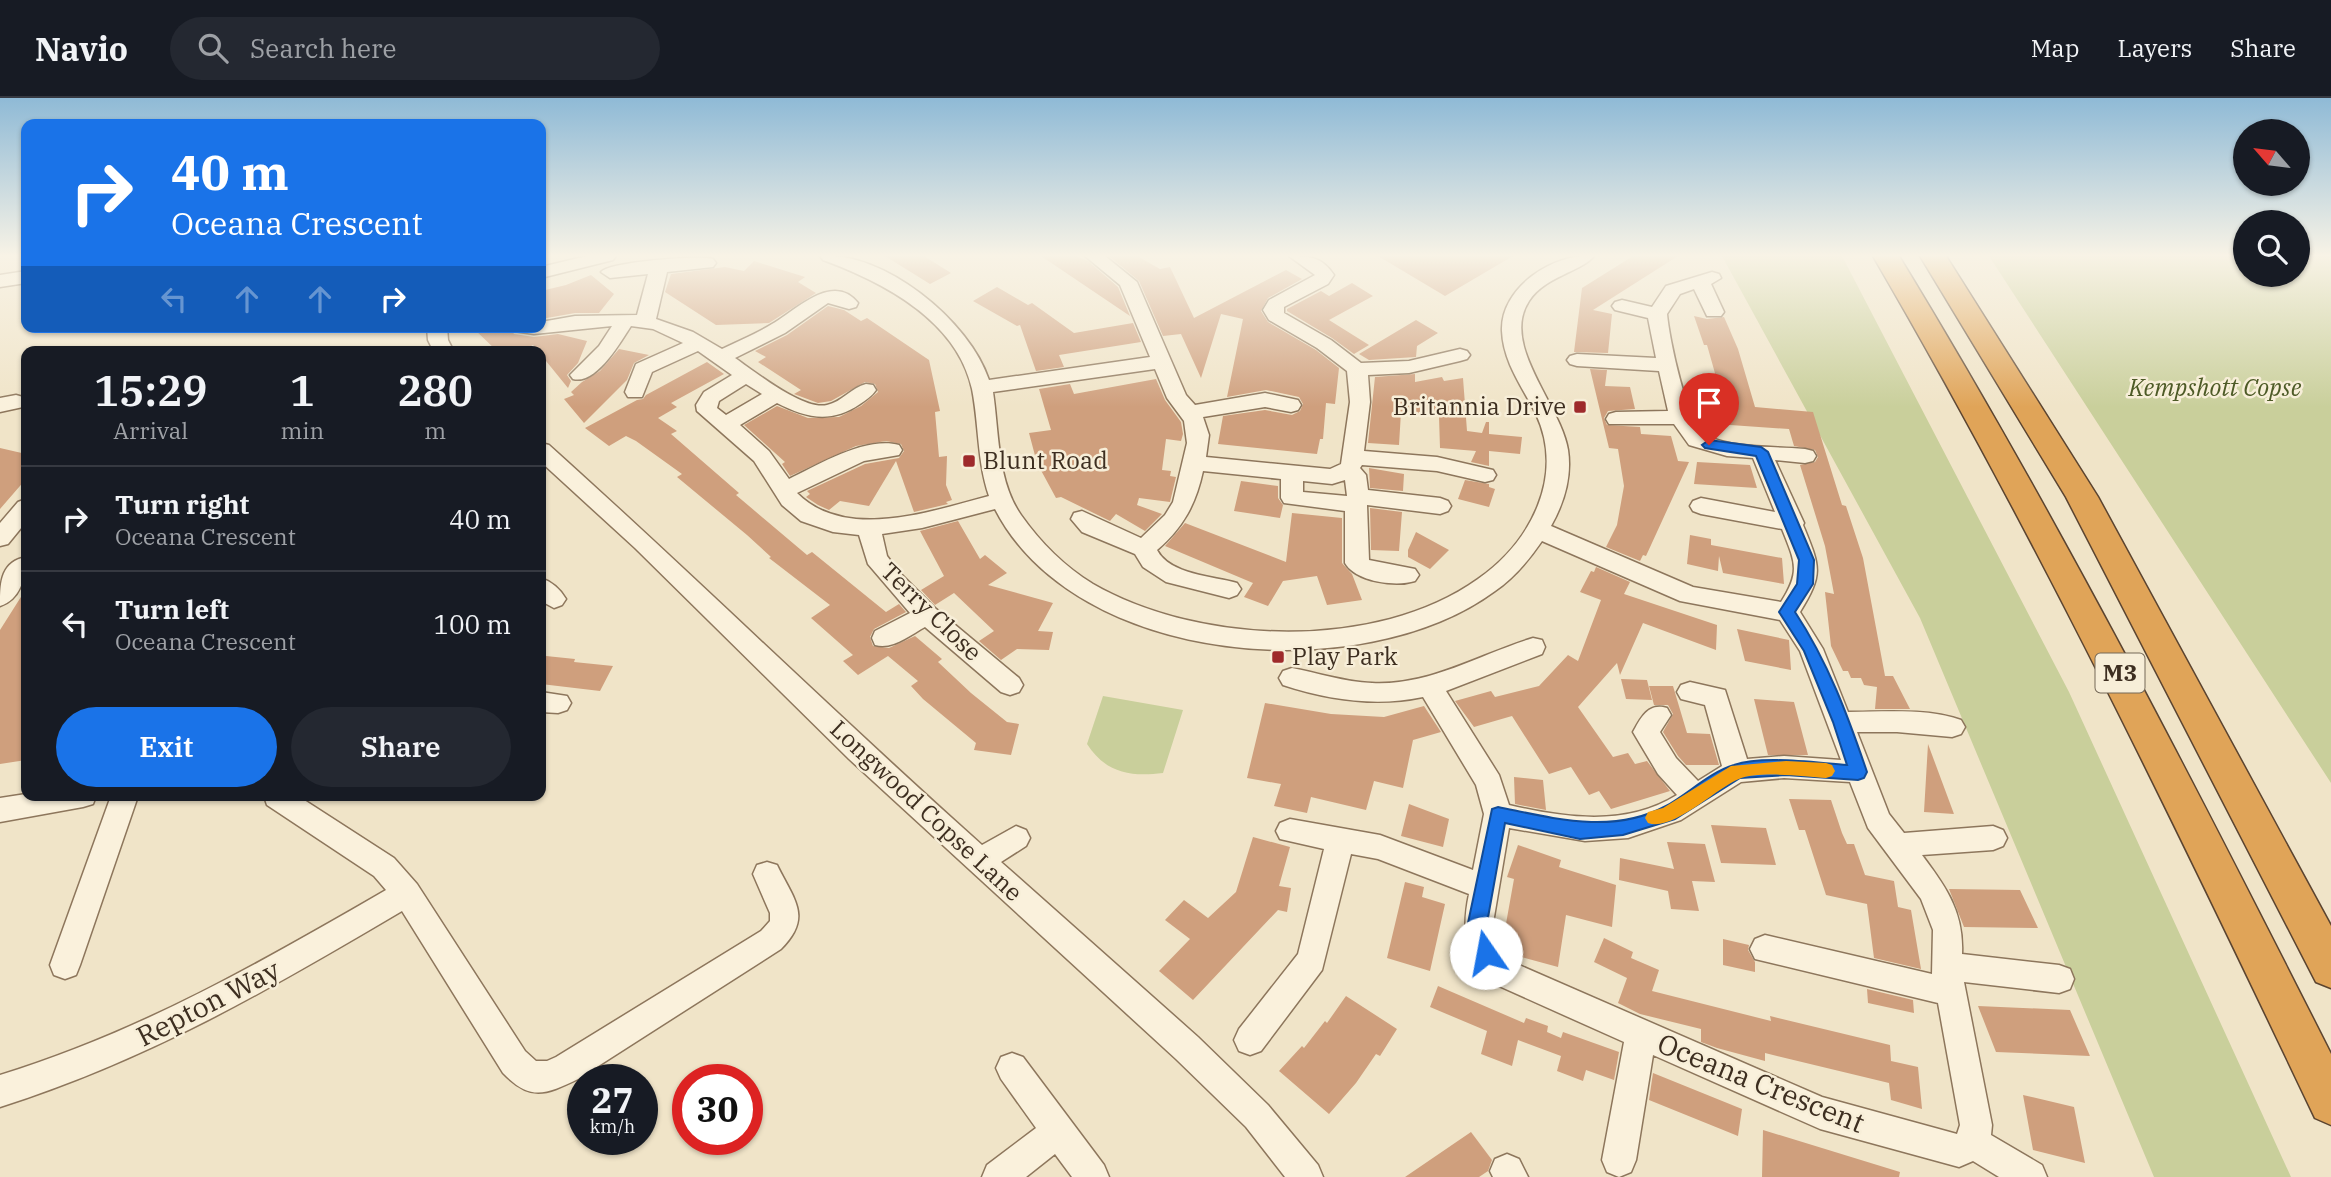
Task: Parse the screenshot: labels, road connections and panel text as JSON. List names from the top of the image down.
{
  "streets": {
    "highway": ["M3"],
    "street": [
      "Terry Close",
      "Longwood Copse Lane",
      "Repton Way",
      "Oceana Crescent"
    ]
  },
  "parks": ["Kempshott Copse"],
  "places": {
    "transit": ["Britannia Drive", "Blunt Road", "Play Park"]
  },
  "north": "top left",
  "page": {
    "header": "Navio",
    "search": "Search here",
    "nav": ["Map", "Layers", "Share"],
    "turn": ["40 m", "Oceana Crescent"],
    "eta": [
      "15:29",
      "Arrival",
      "1",
      "min",
      "280",
      "m"
    ],
    "list": [
      {
        "name": "Turn right",
        "note": "Oceana Crescent",
        "value": "40 m"
      },
      {
        "name": "Turn left",
        "note": "Oceana Crescent",
        "value": "100 m"
      }
    ],
    "buttons": ["Exit", "Share"],
    "speed": "27 km/h",
    "limit": "30"
  }
}
